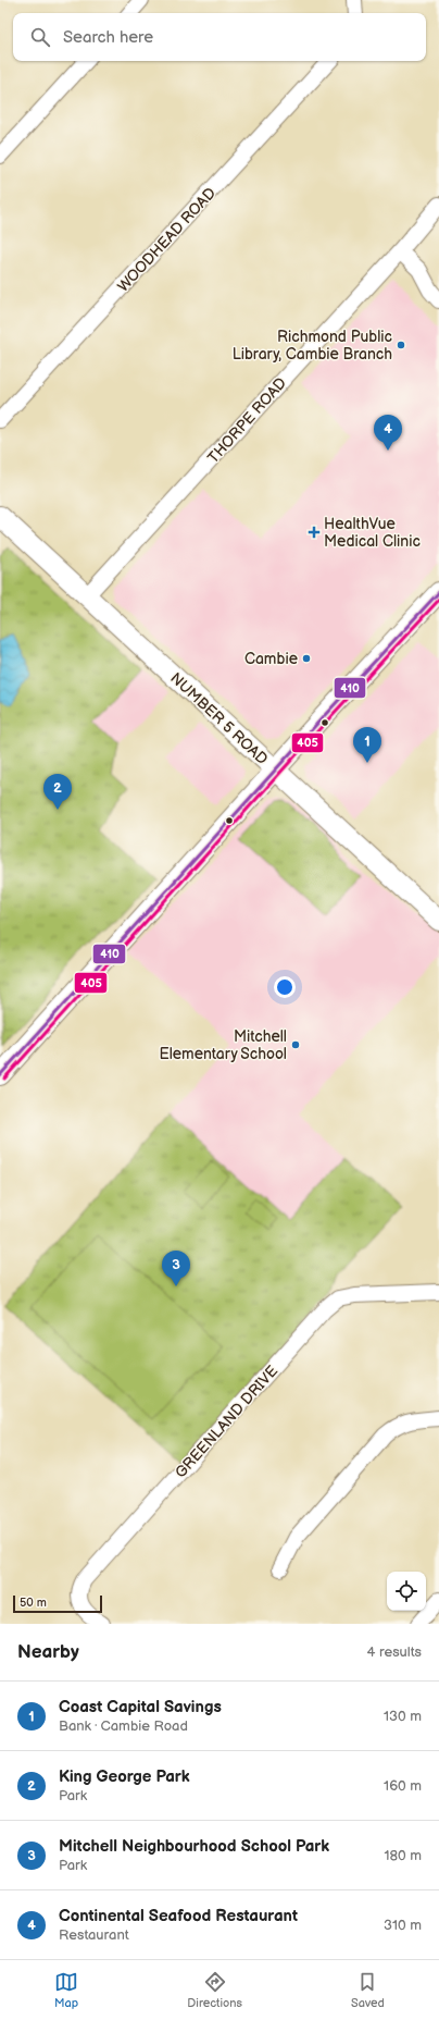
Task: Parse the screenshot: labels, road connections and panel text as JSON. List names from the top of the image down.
{
  "streets": {
    "main road": ["NUMBER 5 ROAD"],
    "street": ["WOODHEAD ROAD", "THORPE ROAD", "GREENLAND DRIVE"]
  },
  "crossings": [
    ["THORPE ROAD", "NUMBER 5 ROAD"]
  ],
  "places": {
    "other": ["Richmond Public Library, Cambie Branch", "Cambie", "Mitchell Elementary School"],
    "health": ["HealthVue Medical Clinic"]
  },
  "lines": ["transit line 410", "transit line 405"],
  "scale_bar": "50 m",
  "page": {
    "search": "Search here",
    "pins": [
      "4",
      "1",
      "2",
      "3"
    ],
    "scale": "50 m",
    "heading": ["Nearby", "4 results"],
    "list": [
      {
        "mark": "1",
        "name": "Coast Capital Savings",
        "note": "Bank · Cambie Road",
        "value": "130 m"
      },
      {
        "mark": "2",
        "name": "King George Park",
        "note": "Park",
        "value": "160 m"
      },
      {
        "mark": "3",
        "name": "Mitchell Neighbourhood School Park",
        "note": "Park",
        "value": "180 m"
      },
      {
        "mark": "4",
        "name": "Continental Seafood Restaurant",
        "note": "Restaurant",
        "value": "310 m"
      }
    ],
    "nav": ["Map", "Directions", "Saved"]
  }
}
